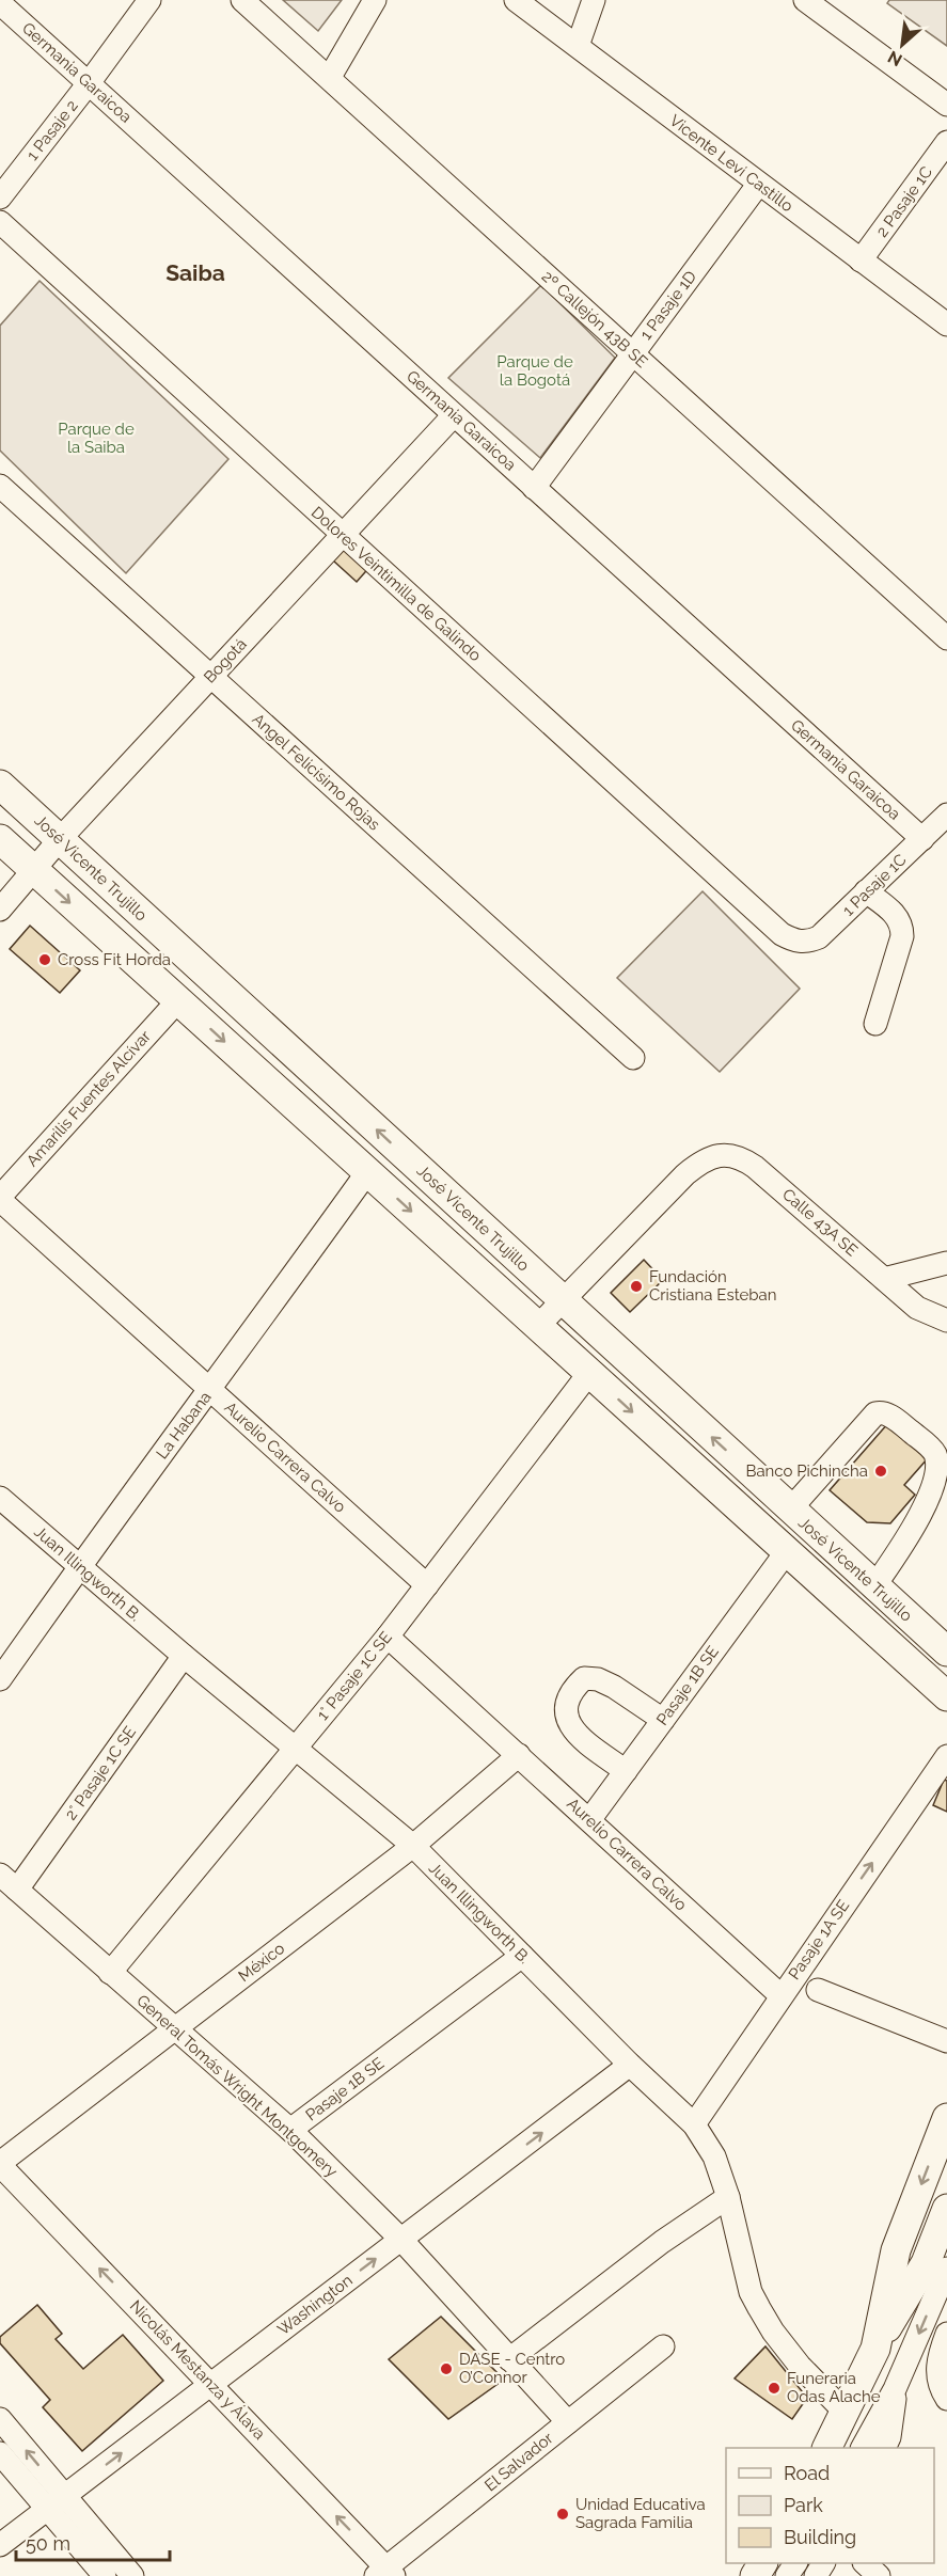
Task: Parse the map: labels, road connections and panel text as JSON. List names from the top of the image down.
{
  "streets": {
    "main road": ["José Vicente Trujillo"],
    "street": [
      "Germania Garaicoa",
      "1 Pasaje 2",
      "Vicente Levi Castillo",
      "2 Pasaje 1C",
      "1 Pasaje 1D",
      "2º Callejón 43B SE",
      "Dolores Veintimilla de Galindo",
      "Bogotá",
      "Angel Felicísimo Rojas",
      "1 Pasaje 1C",
      "Amarilis Fuentes Alcívar",
      "Calle 43A SE",
      "La Habana",
      "Aurelio Carrera Calvo",
      "Juan Illingworth B.",
      "1° Pasaje 1C SE",
      "Pasaje 1B SE",
      "2° Pasaje 1C SE",
      "Pasaje 1A SE",
      "México",
      "General Tomás Wright Montgomery",
      "Washington",
      "Nicolás Mestanza y Álava",
      "El Salvador"
    ]
  },
  "crossings": [
    ["Germania Garaicoa", "1 Pasaje 2"],
    ["Germania Garaicoa", "1 Pasaje 1D"],
    ["Germania Garaicoa", "Bogotá"],
    ["Germania Garaicoa", "1 Pasaje 1C"],
    ["Vicente Levi Castillo", "2 Pasaje 1C"],
    ["Vicente Levi Castillo", "1 Pasaje 1D"],
    ["1 Pasaje 1D", "2º Callejón 43B SE"],
    ["Dolores Veintimilla de Galindo", "Bogotá"],
    ["Dolores Veintimilla de Galindo", "1 Pasaje 1C"],
    ["Bogotá", "Angel Felicísimo Rojas"],
    ["Bogotá", "José Vicente Trujillo"],
    ["José Vicente Trujillo", "Amarilis Fuentes Alcívar"],
    ["José Vicente Trujillo", "Calle 43A SE"],
    ["José Vicente Trujillo", "La Habana"],
    ["José Vicente Trujillo", "1° Pasaje 1C SE"],
    ["José Vicente Trujillo", "Pasaje 1B SE"],
    ["Amarilis Fuentes Alcívar", "Aurelio Carrera Calvo"],
    ["La Habana", "Aurelio Carrera Calvo"],
    ["La Habana", "Juan Illingworth B."],
    ["Aurelio Carrera Calvo", "1° Pasaje 1C SE"],
    ["Aurelio Carrera Calvo", "Pasaje 1B SE"],
    ["Aurelio Carrera Calvo", "Pasaje 1A SE"],
    ["Aurelio Carrera Calvo", "México"],
    ["Juan Illingworth B.", "1° Pasaje 1C SE"],
    ["Juan Illingworth B.", "Pasaje 1B SE"],
    ["Juan Illingworth B.", "2° Pasaje 1C SE"],
    ["Juan Illingworth B.", "Pasaje 1A SE"],
    ["Juan Illingworth B.", "México"],
    ["Juan Illingworth B.", "Washington"],
    ["1° Pasaje 1C SE", "General Tomás Wright Montgomery"],
    ["Pasaje 1B SE", "General Tomás Wright Montgomery"],
    ["2° Pasaje 1C SE", "General Tomás Wright Montgomery"],
    ["México", "General Tomás Wright Montgomery"],
    ["México", "Nicolás Mestanza y Álava"],
    ["General Tomás Wright Montgomery", "Washington"],
    ["General Tomás Wright Montgomery", "El Salvador"],
    ["Washington", "Nicolás Mestanza y Álava"],
    ["Nicolás Mestanza y Álava", "El Salvador"]
  ],
  "one_way": ["Pasaje 1A SE"],
  "districts": ["Saiba"],
  "parks": ["Parque de la Bogotá", "Parque de la Saiba"],
  "places": [
    "Cross Fit Horda",
    "Fundación Cristiana Esteban",
    "Banco Pichincha",
    "DASE - Centro O’Connor",
    "Funeraria Odas Alache",
    "Unidad Educativa Sagrada Familia"
  ],
  "legend": ["Road", "Park", "Building"],
  "scale_bar": "50 m",
  "north": "bottom left"
}
